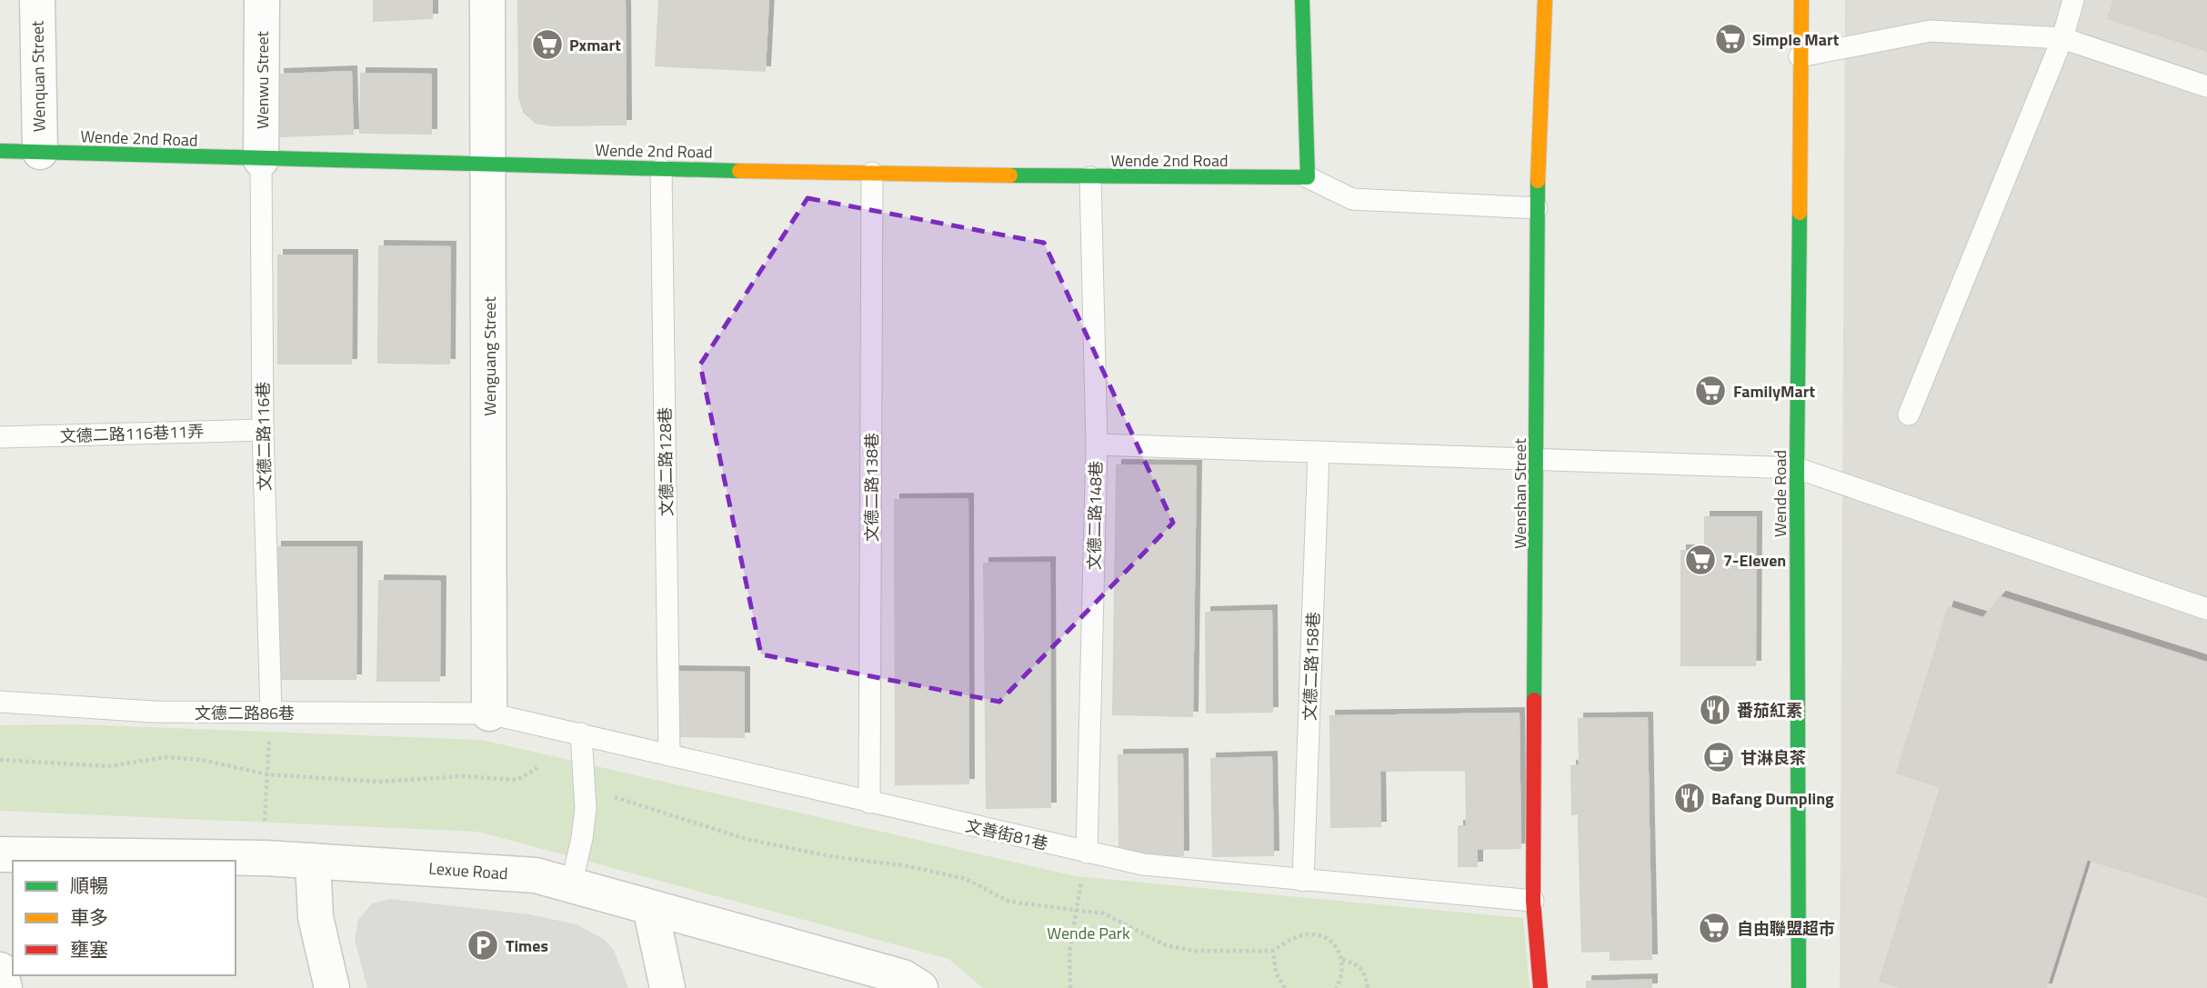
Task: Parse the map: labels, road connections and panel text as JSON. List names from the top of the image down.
{
  "streets": {
    "street": [
      "Wenquan Street",
      "Wenwu Street",
      "Wende 2nd Road",
      "Wenguang Street",
      "Wenshan Street",
      "Wende Road",
      "Lexue Road"
    ],
    "lane": [
      "文德二路116巷11弄",
      "文德二路116巷",
      "文德二路128巷",
      "文德二路138巷",
      "文德二路148巷",
      "文德二路158巷",
      "文德二路86巷",
      "文善街81巷"
    ]
  },
  "crossings": [
    ["Wenquan Street", "Wende 2nd Road"],
    ["Wenwu Street", "Wende 2nd Road"],
    ["Wenwu Street", "文德二路116巷"],
    ["Wende 2nd Road", "Wenguang Street"],
    ["Wende 2nd Road", "文德二路116巷"],
    ["Wende 2nd Road", "文德二路128巷"],
    ["Wende 2nd Road", "文德二路138巷"],
    ["Wende 2nd Road", "文德二路148巷"],
    ["Wenguang Street", "文德二路86巷"],
    ["Wenguang Street", "文善街81巷"],
    ["文德二路116巷11弄", "文德二路116巷"],
    ["文德二路116巷", "文德二路86巷"],
    ["文德二路128巷", "文善街81巷"],
    ["文德二路138巷", "文善街81巷"],
    ["Wenshan Street", "文善街81巷"],
    ["文德二路148巷", "文善街81巷"],
    ["文德二路158巷", "文善街81巷"],
    ["文德二路86巷", "文善街81巷"]
  ],
  "parks": ["Wende Park"],
  "places": {
    "supermarket": [
      "Simple Mart",
      "Pxmart",
      "FamilyMart",
      "7-Eleven",
      "自由聯盟超市"
    ],
    "restaurant": ["番茄紅素", "Bafang Dumpling"],
    "cafe": ["甘淋良茶"],
    "parking": ["Times"]
  },
  "legend": ["順暢", "車多", "壅塞"]
}
